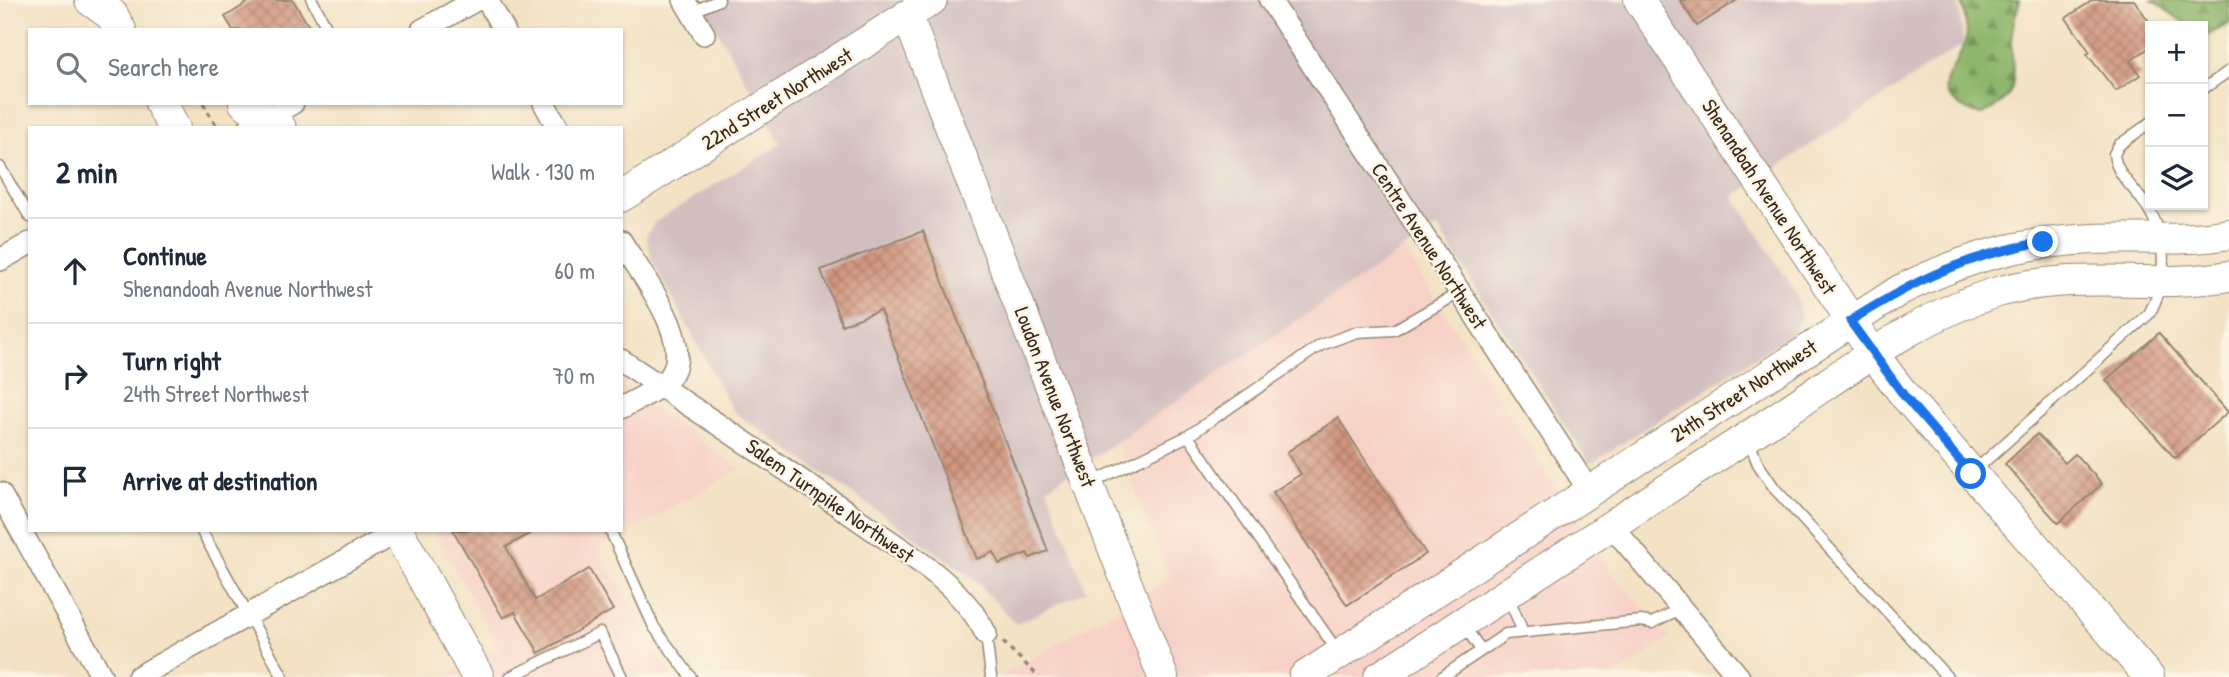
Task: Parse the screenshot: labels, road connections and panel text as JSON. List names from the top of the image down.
{
  "streets": {
    "main road": [
      "22nd Street Northwest",
      "Shenandoah Avenue Northwest",
      "24th Street Northwest",
      "Loudon Avenue Northwest"
    ],
    "street": ["Centre Avenue Northwest", "Salem Turnpike Northwest"]
  },
  "crossings": [
    ["22nd Street Northwest", "Loudon Avenue Northwest"],
    ["Shenandoah Avenue Northwest", "24th Street Northwest"],
    ["Centre Avenue Northwest", "24th Street Northwest"]
  ],
  "page": {
    "map_buttons": ["+", "−"],
    "search": "Search here",
    "heading": ["2 min", "Walk · 130 m"],
    "list": [
      ["Continue", "Shenandoah Avenue Northwest", "60 m"],
      ["Turn right", "24th Street Northwest", "70 m"],
      "Arrive at destination"
    ]
  }
}
